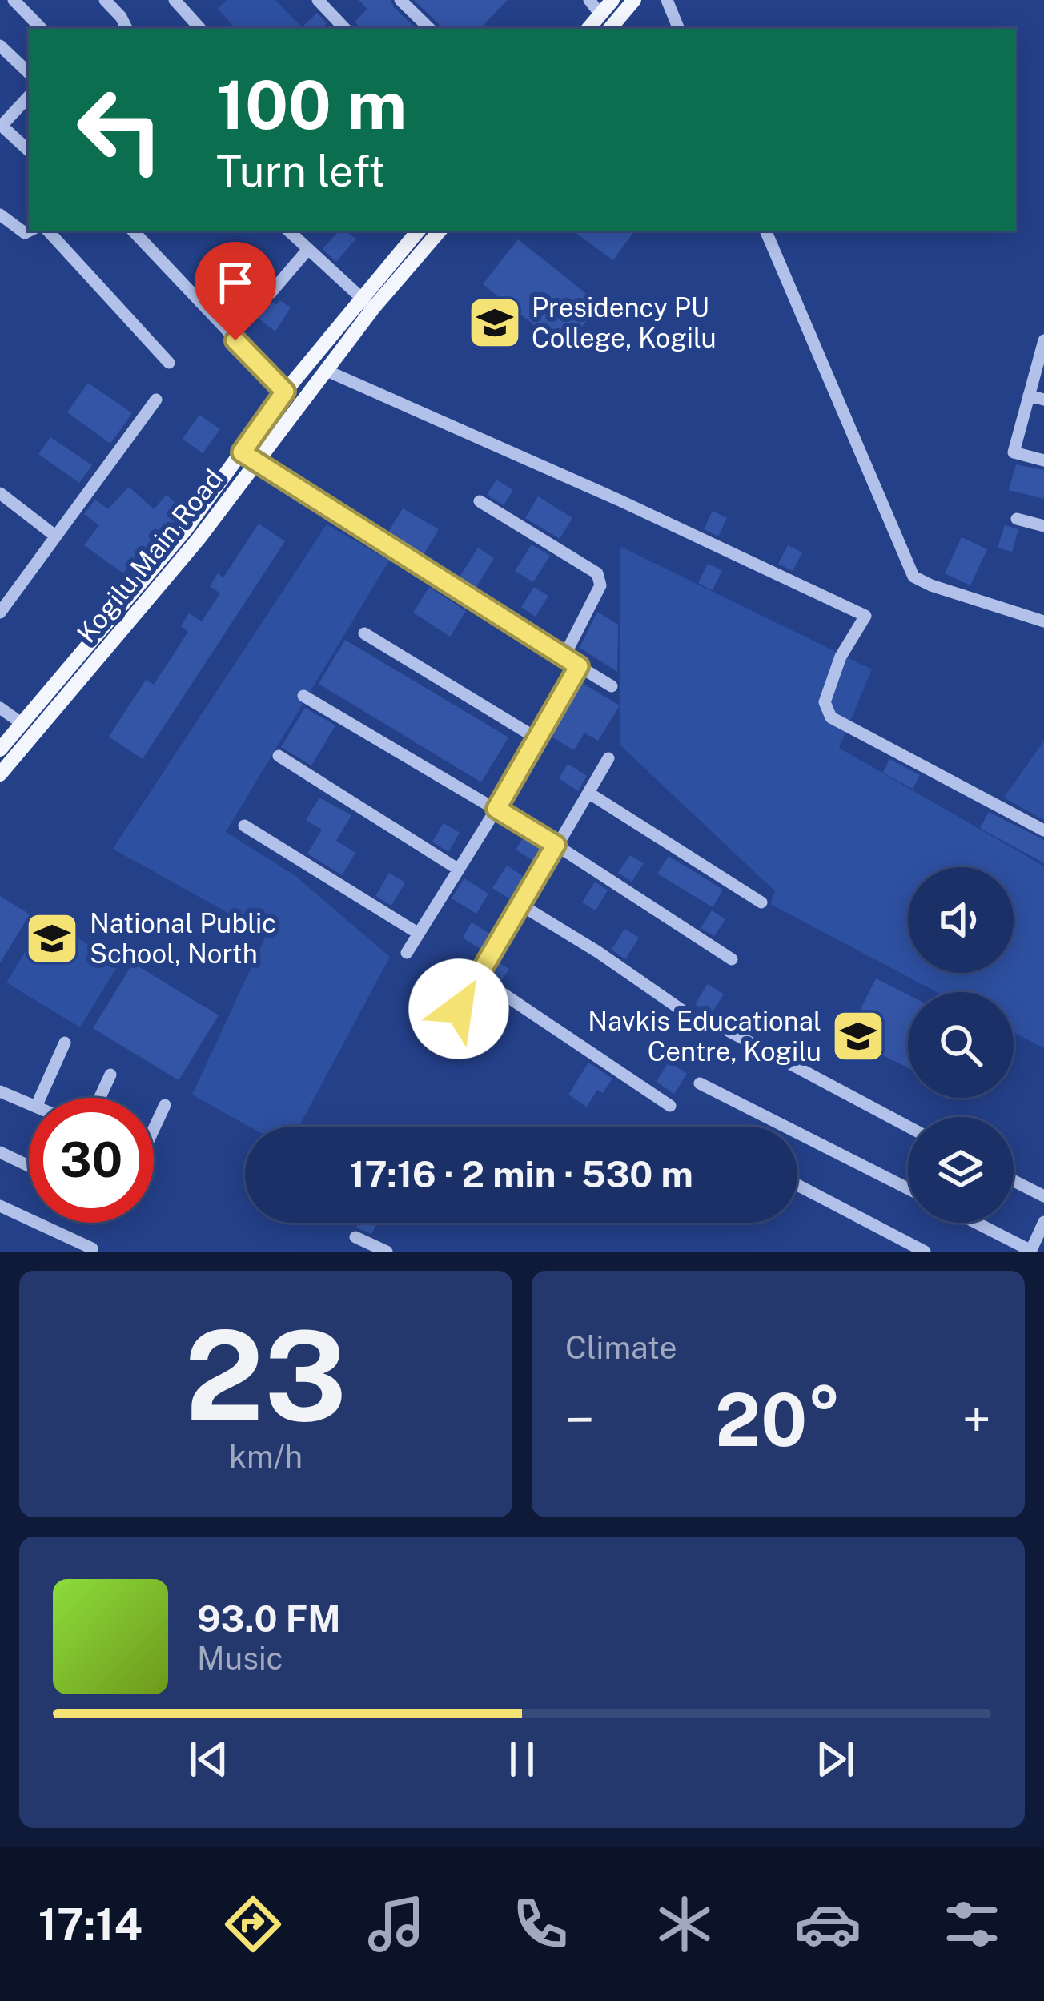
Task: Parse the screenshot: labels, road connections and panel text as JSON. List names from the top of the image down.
{
  "streets": {
    "main road": ["Kogilu Main Road"]
  },
  "places": {
    "school or university": ["Presidency PU College, Kogilu", "National Public School, North", "Navkis Educational Centre, Kogilu"]
  },
  "page": {
    "turn": ["100 m", "Turn left"],
    "limit": "30",
    "trip": "17:16 · 2 min · 530 m",
    "tile": [
      ["23", "km/h"],
      "Climate"
    ],
    "heat": ["−", "20°", "+"],
    "song": ["93.0 FM", "Music"],
    "tabs": "17:14"
  }
}
